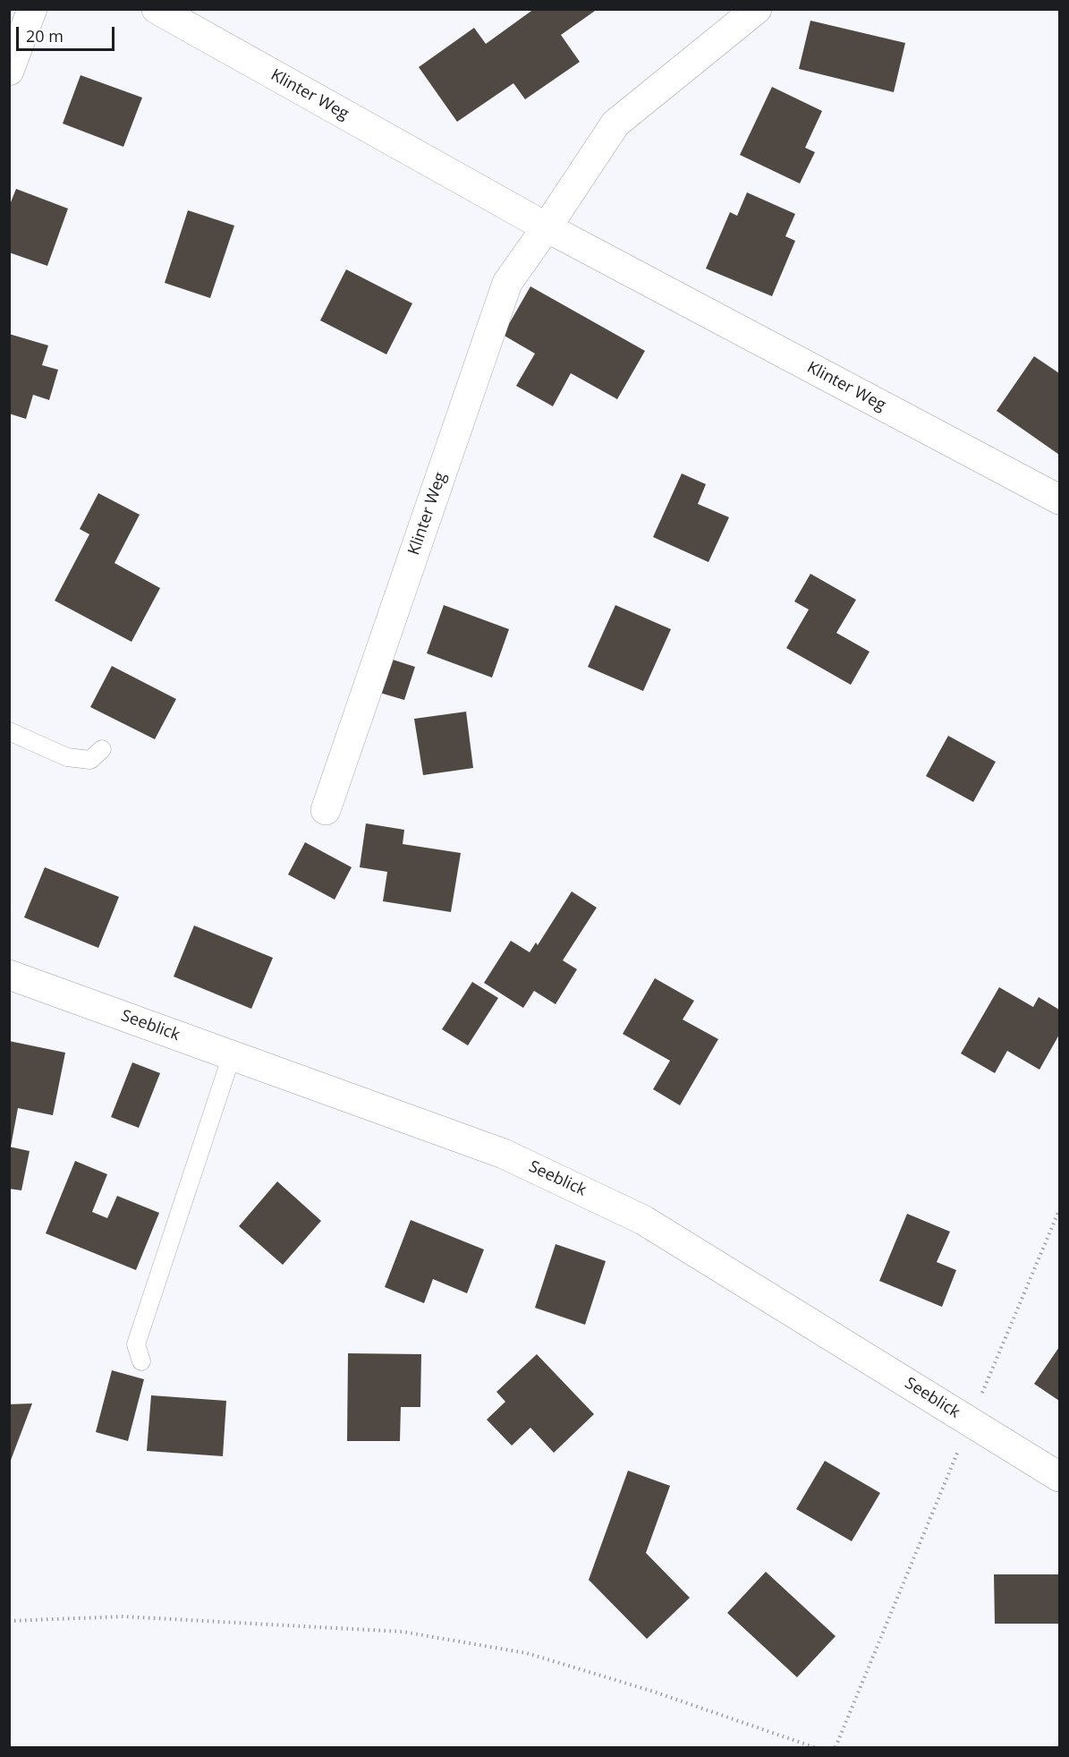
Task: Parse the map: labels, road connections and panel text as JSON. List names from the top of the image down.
{
  "streets": {
    "street": ["Klinter Weg", "Seeblick"]
  },
  "scale_bar": "20 m"
}
